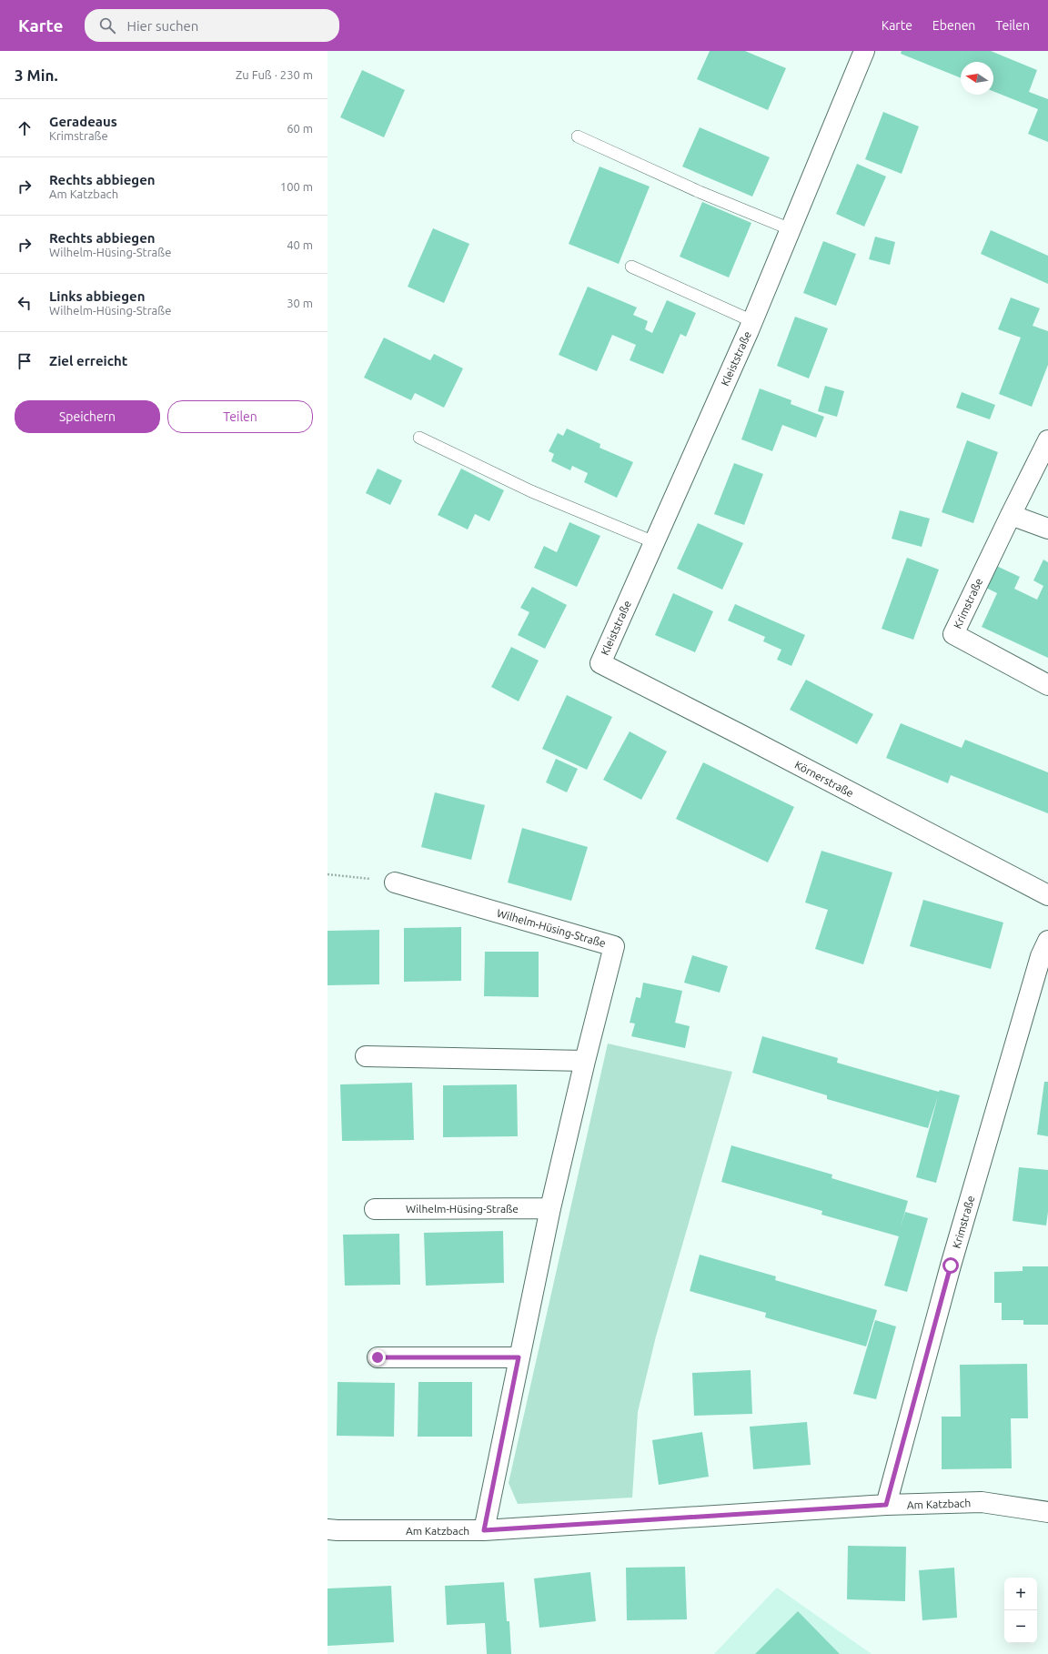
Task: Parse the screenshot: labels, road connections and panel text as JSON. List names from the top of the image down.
{
  "streets": {
    "street": [
      "Kleiststraße",
      "Krimstraße",
      "Körnerstraße",
      "Wilhelm-Hüsing-Straße",
      "Am Katzbach"
    ]
  },
  "crossings": [
    ["Kleiststraße", "Körnerstraße"],
    ["Krimstraße", "Am Katzbach"],
    ["Wilhelm-Hüsing-Straße", "Am Katzbach"]
  ],
  "north": "left",
  "page": {
    "header": "Karte",
    "search": "Hier suchen",
    "nav": ["Karte", "Ebenen", "Teilen"],
    "heading": ["3 Min.", "Zu Fuß · 230 m"],
    "list": [
      ["Geradeaus", "Krimstraße", "60 m"],
      ["Rechts abbiegen", "Am Katzbach", "100 m"],
      ["Rechts abbiegen", "Wilhelm-Hüsing-Straße", "40 m"],
      ["Links abbiegen", "Wilhelm-Hüsing-Straße", "30 m"],
      "Ziel erreicht"
    ],
    "buttons": ["Speichern", "Teilen"],
    "map_buttons": ["+", "−"]
  }
}
